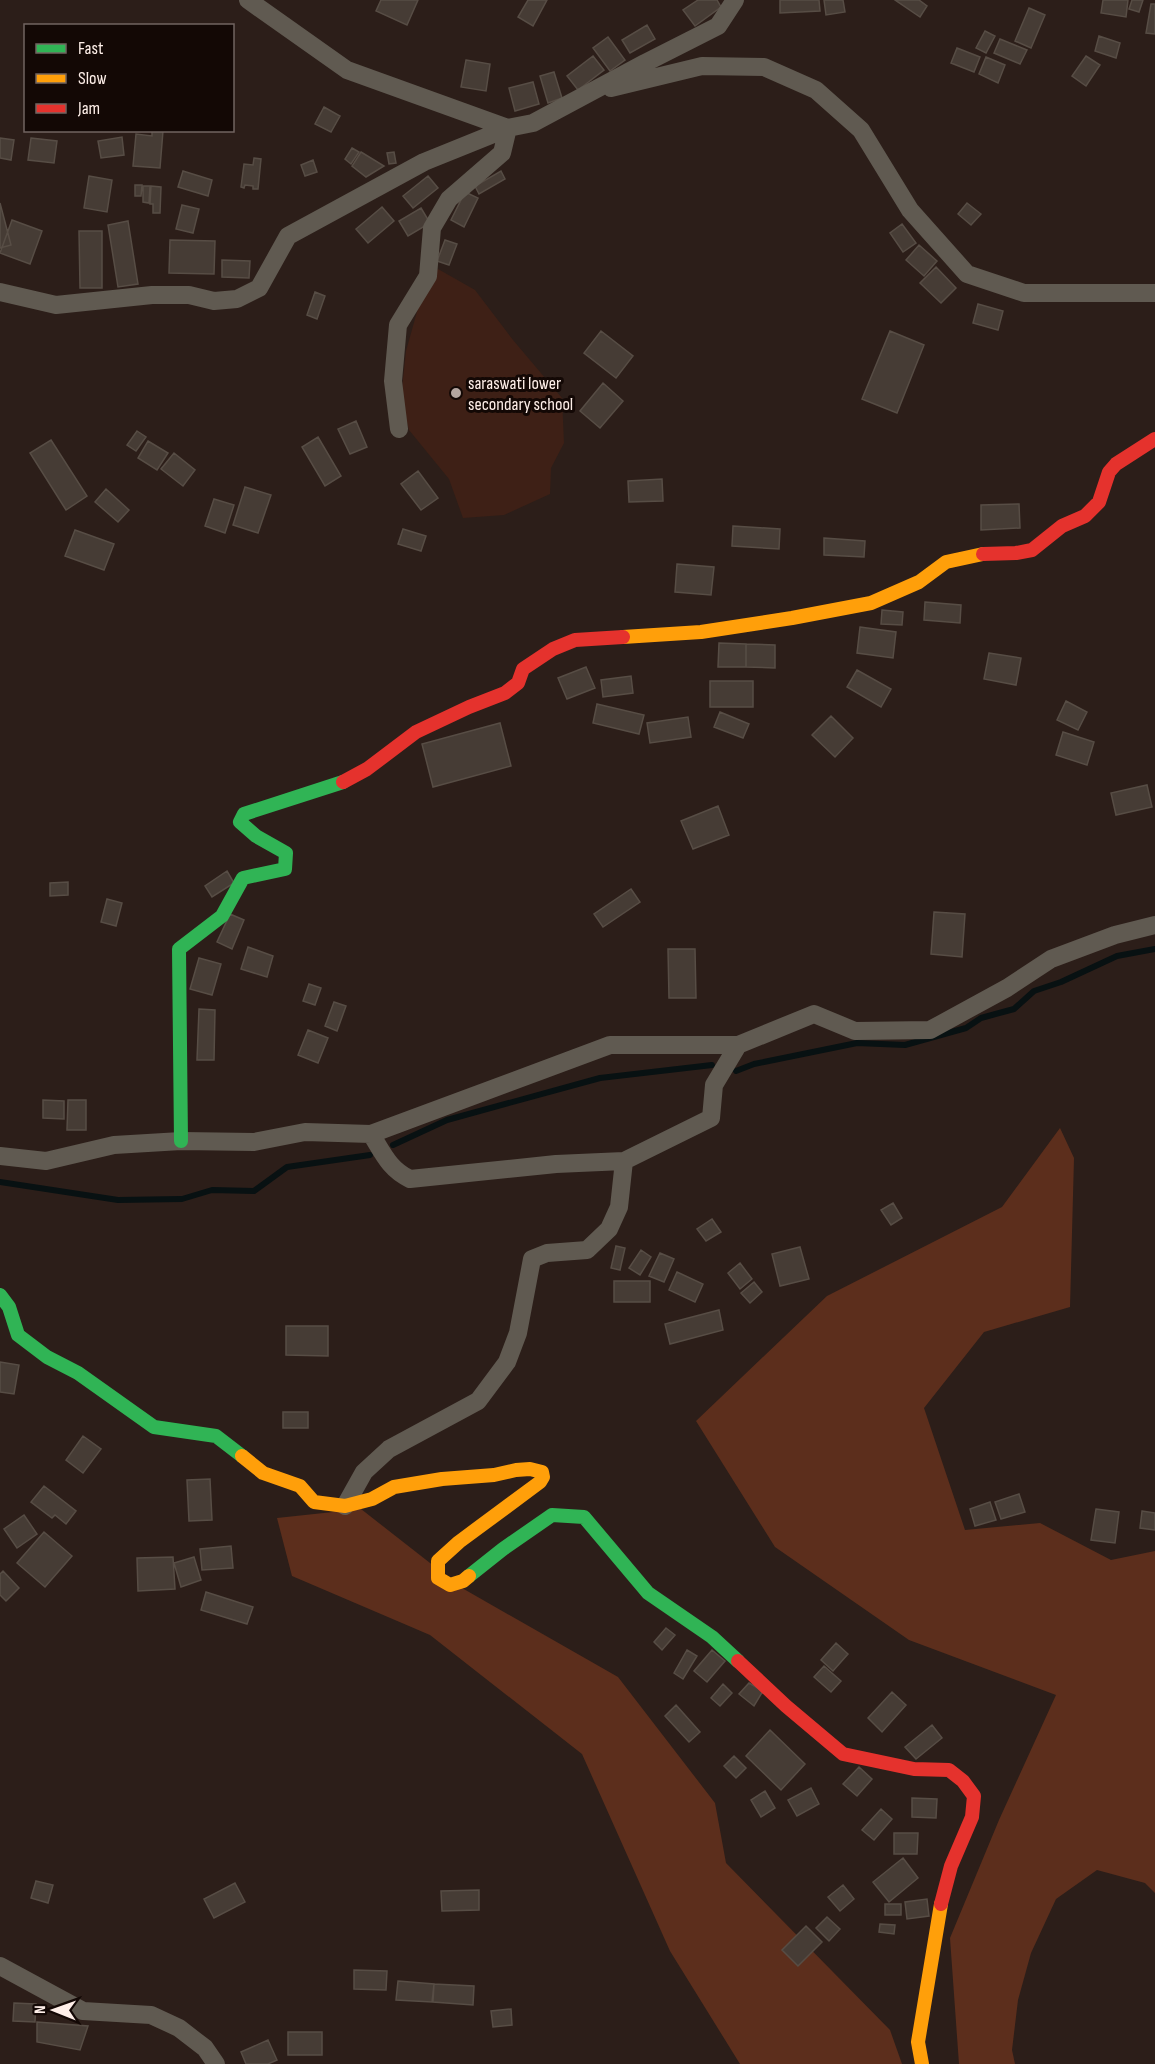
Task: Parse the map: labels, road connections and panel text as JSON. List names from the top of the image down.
{
  "places": ["saraswati lower secondary school"],
  "legend": ["Fast", "Slow", "Jam"],
  "north": "left"
}
